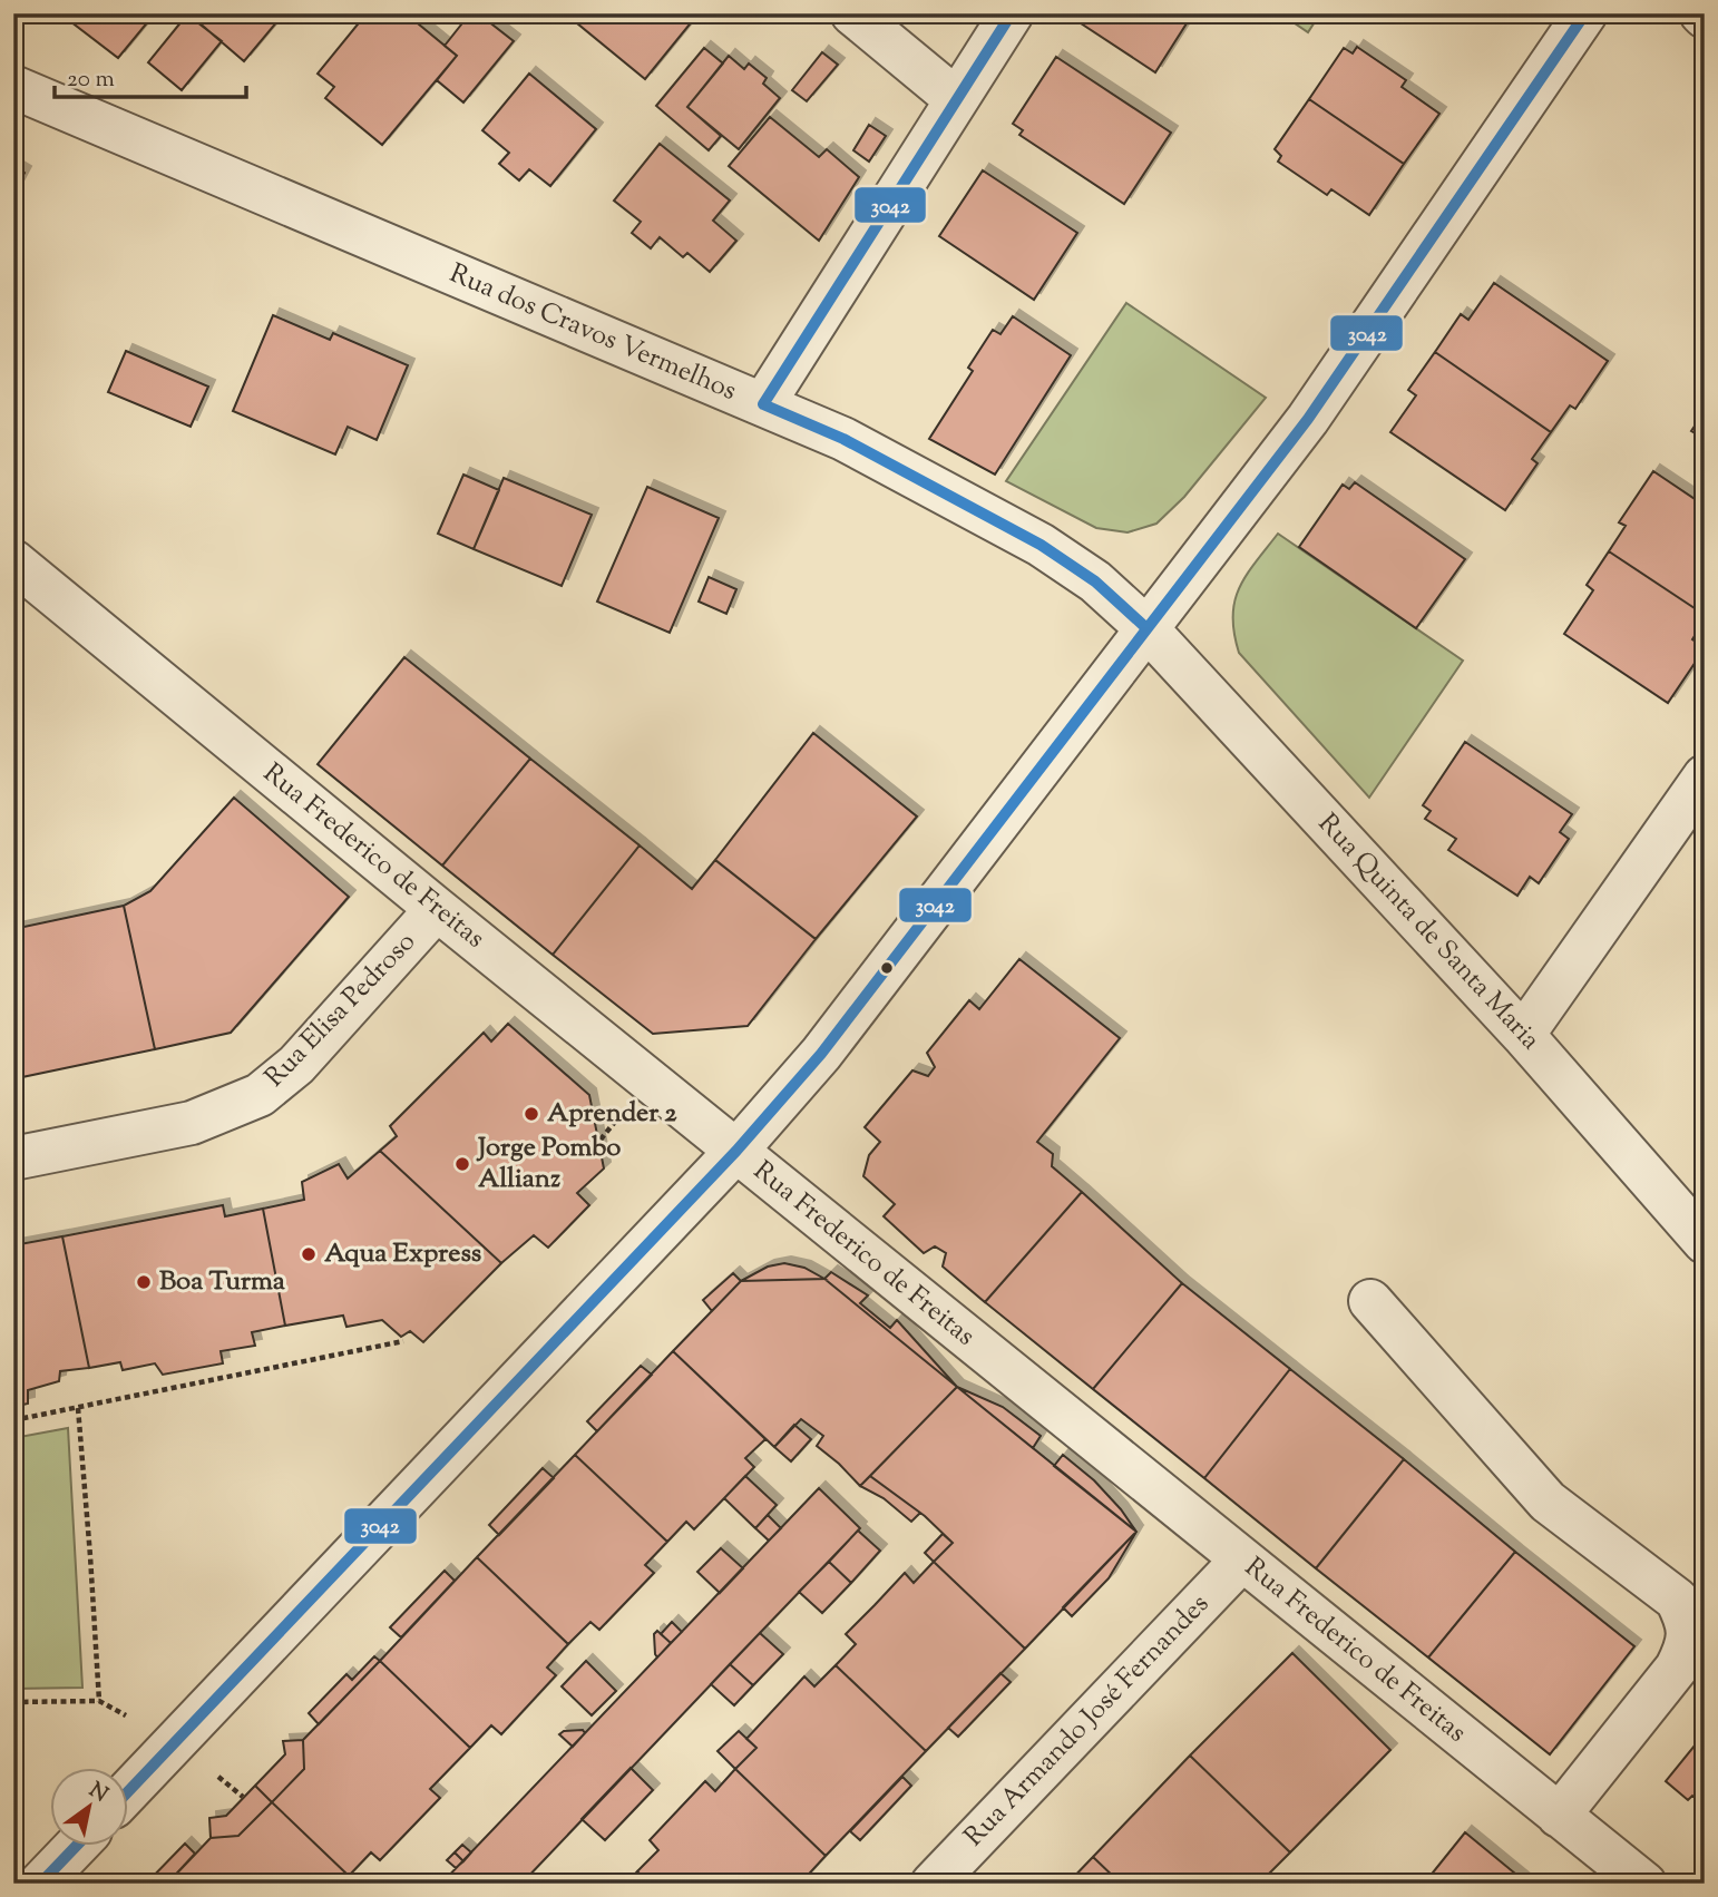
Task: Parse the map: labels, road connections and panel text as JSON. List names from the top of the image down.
{
  "streets": {
    "street": [
      "Rua dos Cravos Vermelhos",
      "Rua Frederico de Freitas",
      "Rua Quinta de Santa Maria",
      "Rua Elisa Pedroso",
      "Rua Armando José Fernandes"
    ]
  },
  "crossings": [
    ["Rua dos Cravos Vermelhos", "Rua Quinta de Santa Maria"],
    ["Rua Frederico de Freitas", "Rua Elisa Pedroso"],
    ["Rua Frederico de Freitas", "Rua Armando José Fernandes"]
  ],
  "places": [
    "Aprender 2",
    "Jorge Pombo Allianz",
    "Aqua Express",
    "Boa Turma"
  ],
  "lines": ["transit line 3042"],
  "scale_bar": "20 m",
  "north": "top right"
}
